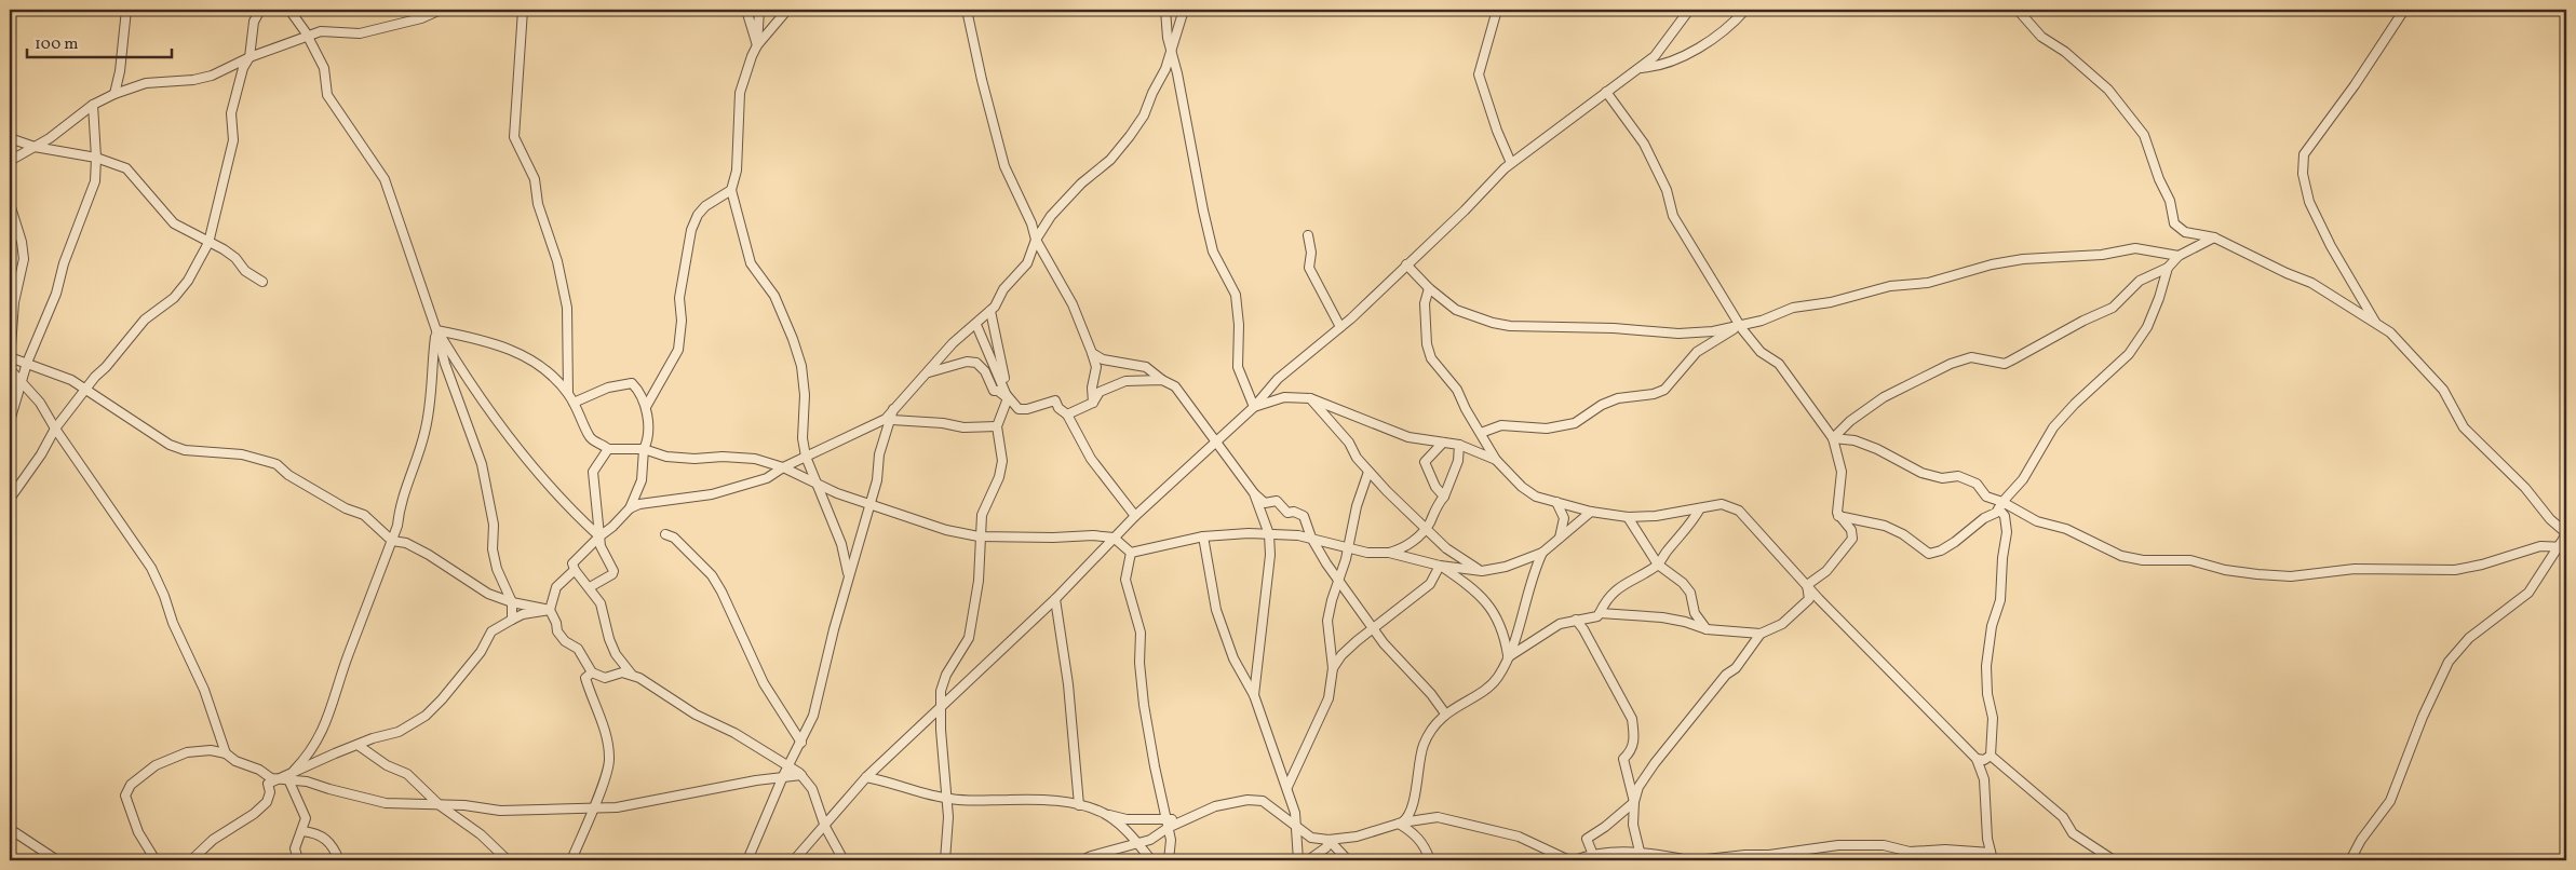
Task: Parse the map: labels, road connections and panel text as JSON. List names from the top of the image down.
{
  "scale_bar": "100 m"
}
